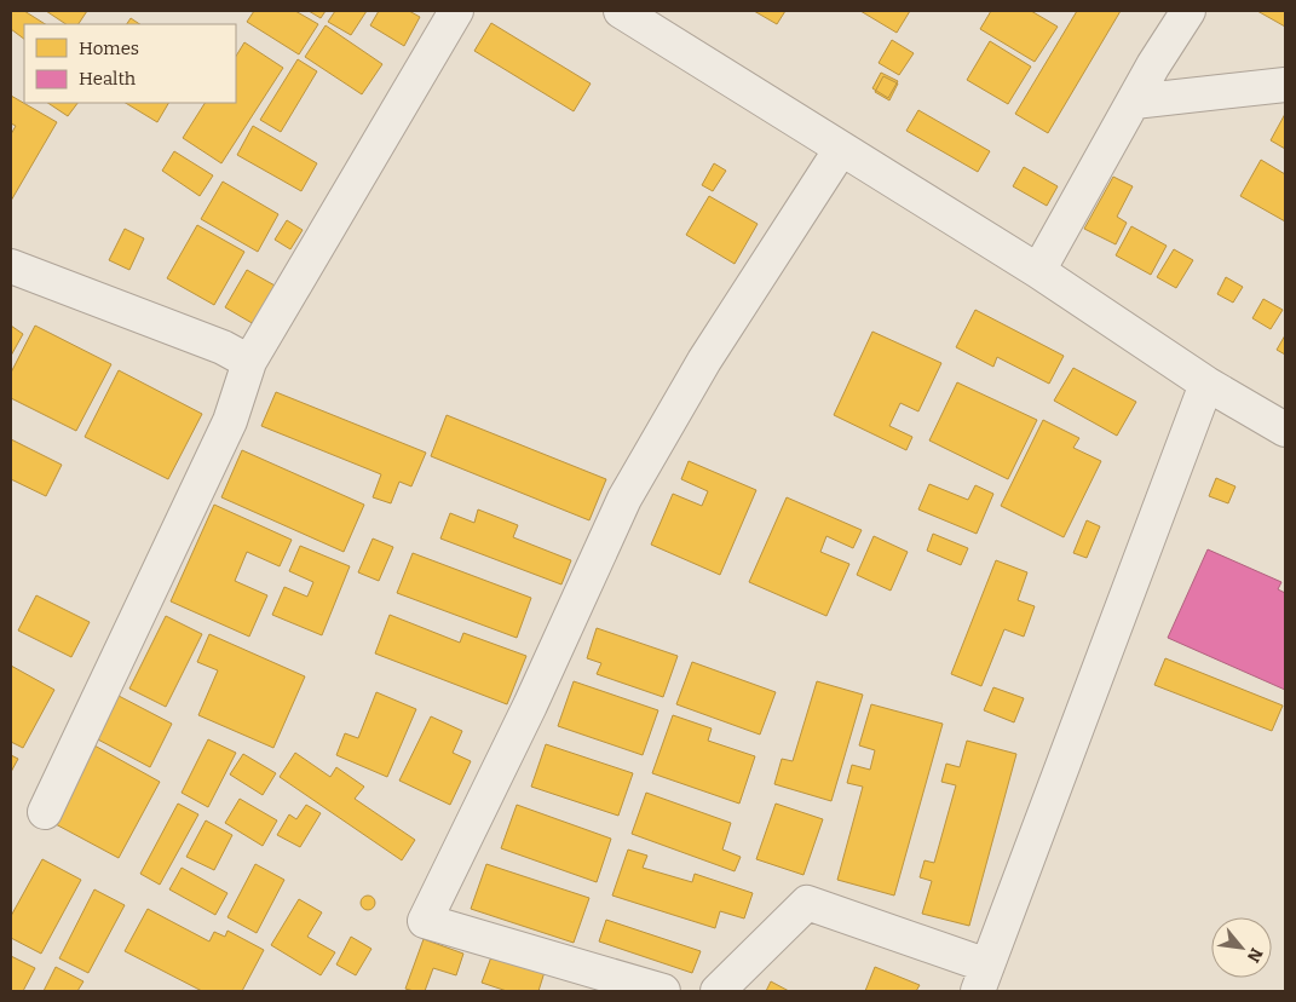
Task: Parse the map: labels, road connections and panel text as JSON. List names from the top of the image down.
{
  "legend": ["Homes", "Health"],
  "north": "bottom right"
}
